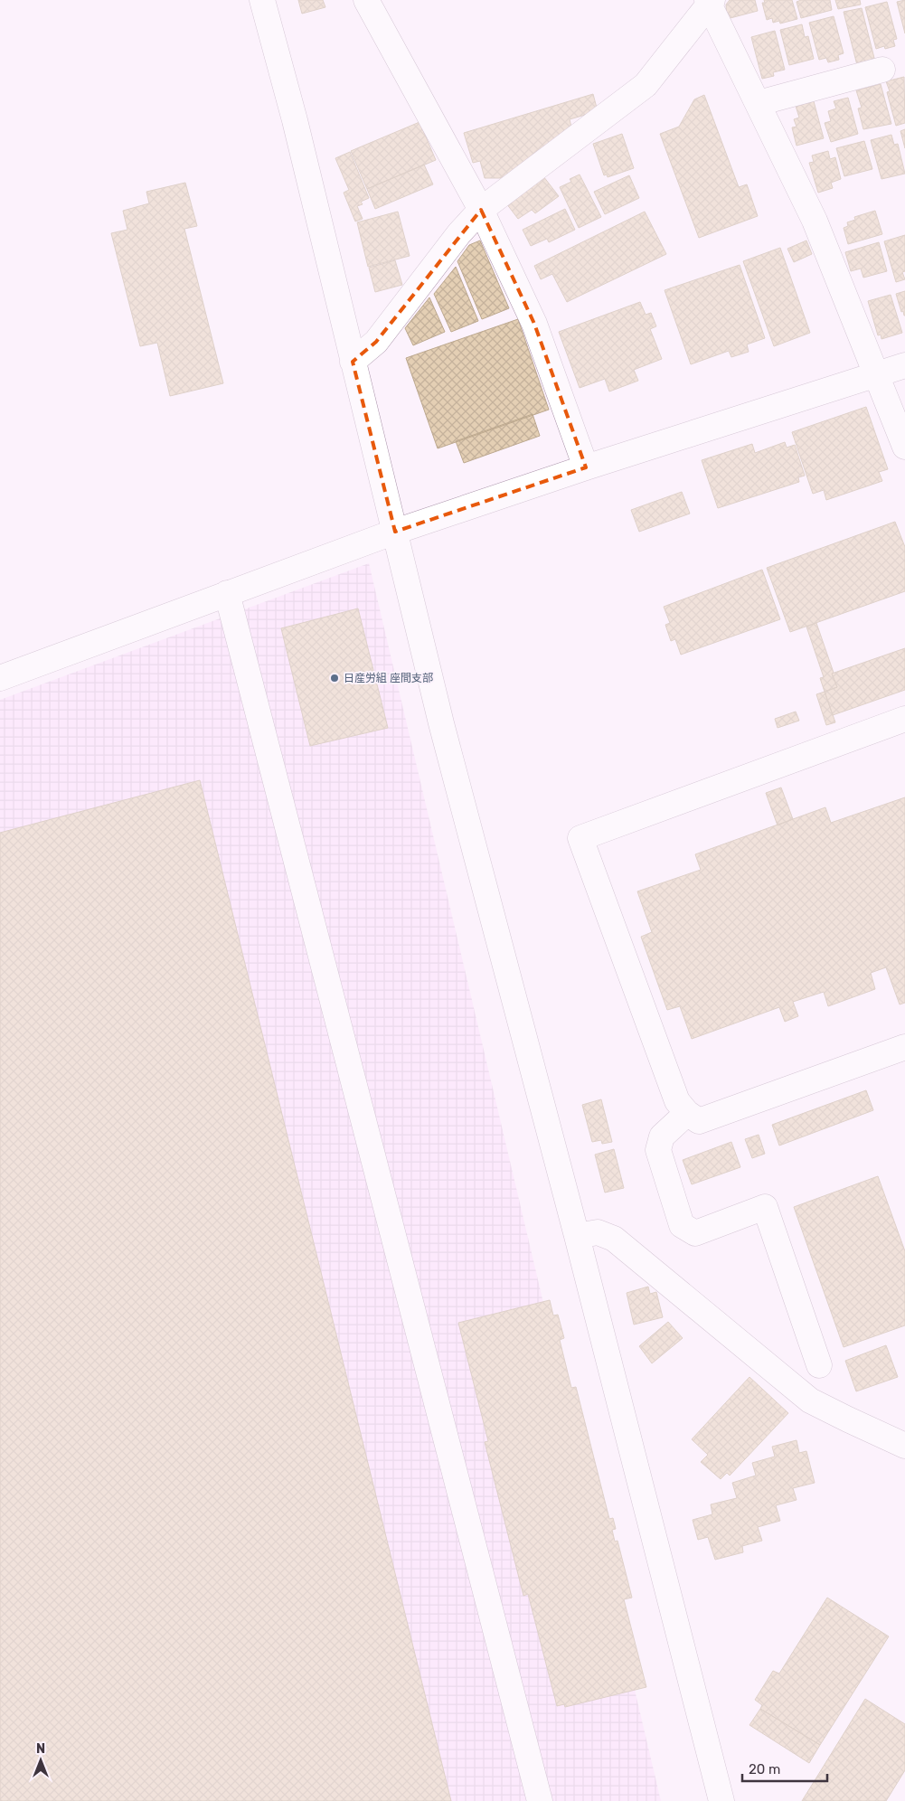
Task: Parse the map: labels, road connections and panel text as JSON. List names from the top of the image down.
{
  "places": ["日産労組 座間支部"],
  "scale_bar": "20 m",
  "north": "top"
}
